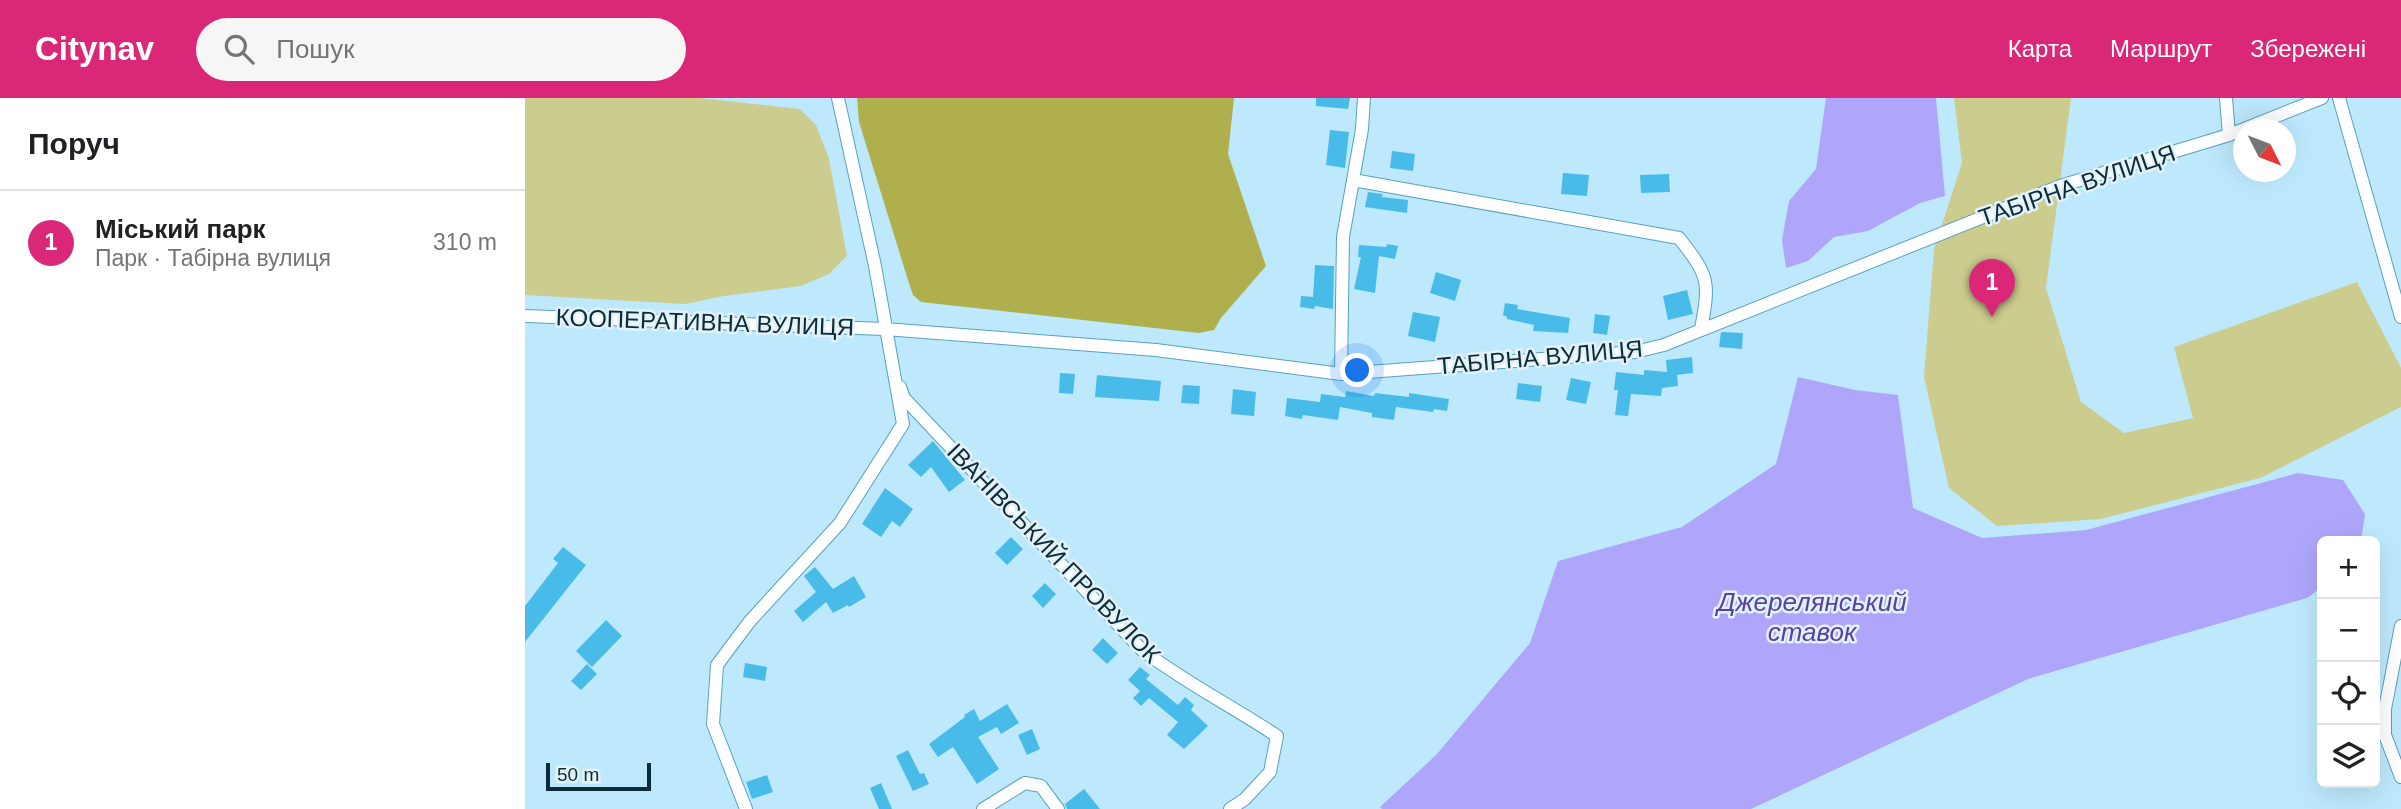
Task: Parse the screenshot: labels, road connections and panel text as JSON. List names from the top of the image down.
{
  "streets": {
    "street": ["ТАБІРНА ВУЛИЦЯ", "КООПЕРАТИВНА ВУЛИЦЯ", "ІВАНІВСЬКИЙ ПРОВУЛОК"]
  },
  "crossings": [
    ["ТАБІРНА ВУЛИЦЯ", "КООПЕРАТИВНА ВУЛИЦЯ"]
  ],
  "water": ["Джерелянський ставок"],
  "scale_bar": "50 m",
  "north": "bottom right",
  "page": {
    "header": "Citynav",
    "search": "Пошук",
    "nav": ["Карта", "Маршрут", "Збережені"],
    "heading": "Поруч",
    "list": [
      {
        "mark": "1",
        "name": "Міський парк",
        "note": "Парк · Табірна вулиця",
        "value": "310 m"
      }
    ],
    "pins": "1",
    "map_buttons": ["+", "−"],
    "scale": "50 m"
  }
}
